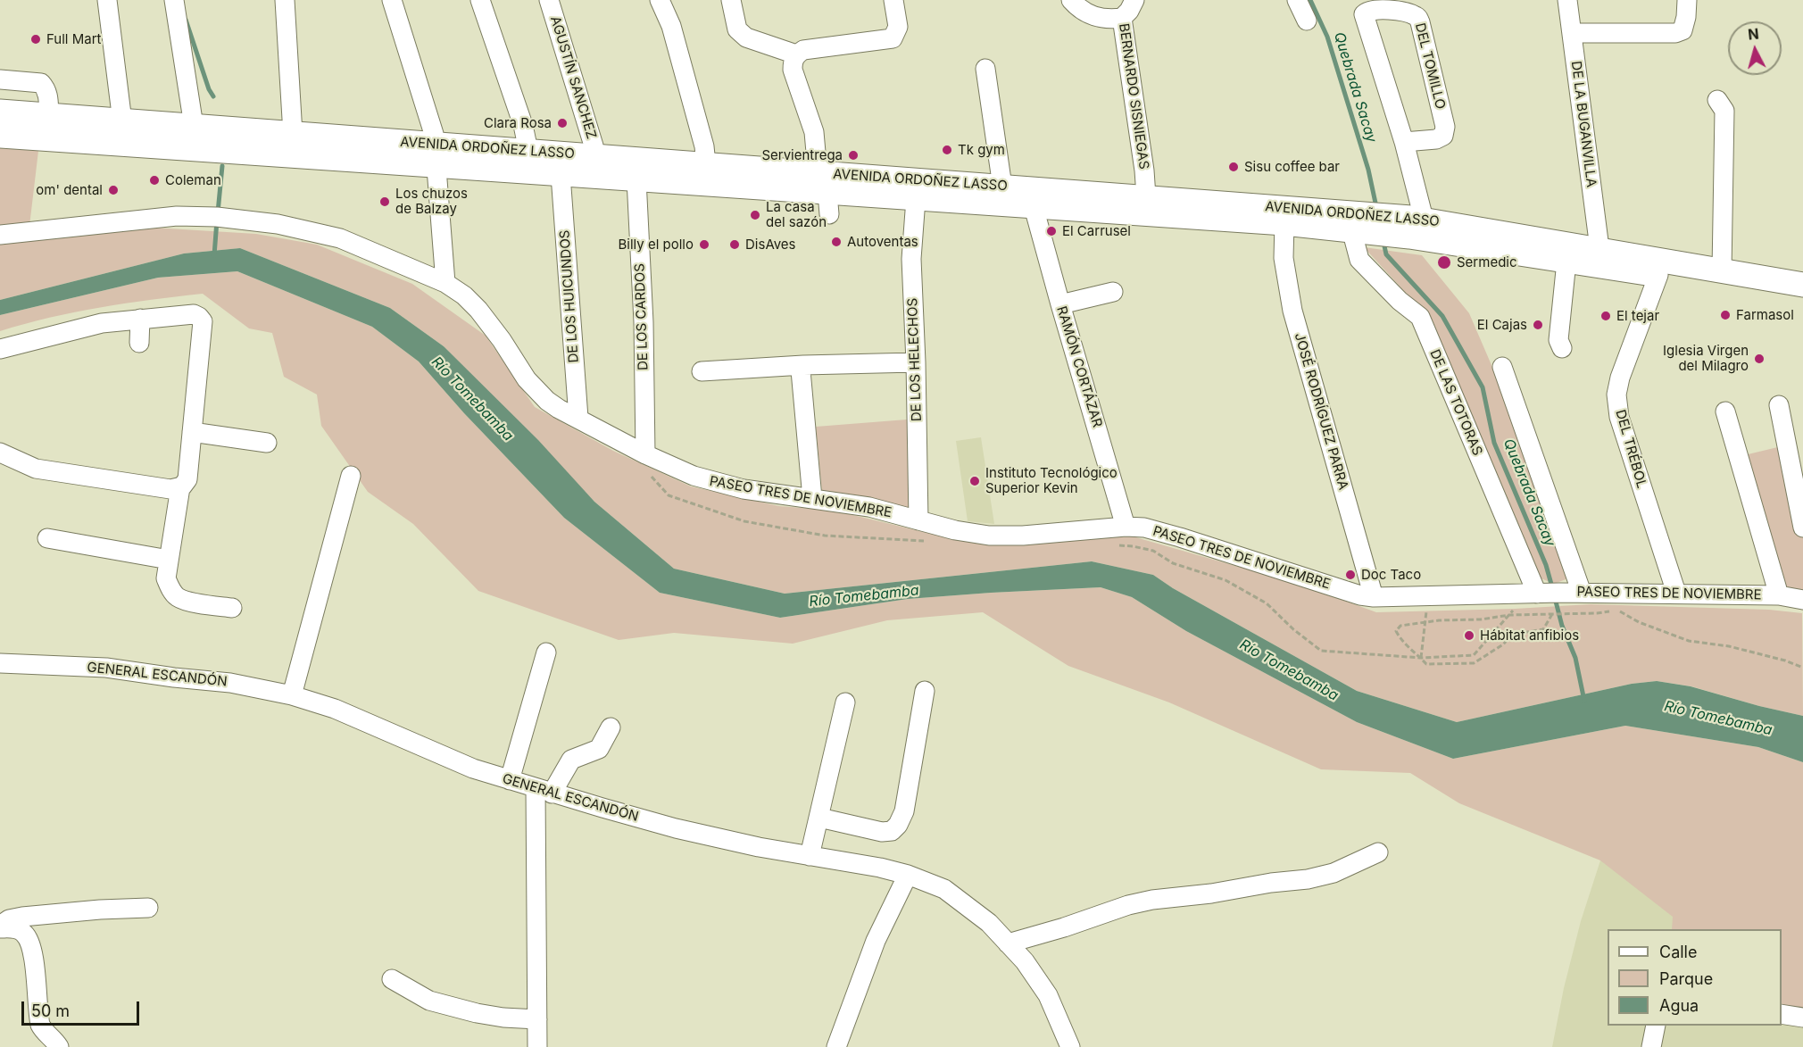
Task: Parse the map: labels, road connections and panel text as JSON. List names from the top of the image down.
{
  "streets": {
    "main road": ["AVENIDA ORDOÑEZ LASSO"],
    "street": [
      "DEL TOMILLO",
      "AGUSTÍN SANCHEZ",
      "BERNARDO SISNIEGAS",
      "DE LA BUGANVILLA",
      "DE LOS HUICUNDOS",
      "DE LOS CARDOS",
      "DE LOS HELECHOS",
      "RAMÓN CORTÁZAR",
      "DE LAS TOTORAS",
      "JOSÉ RODRÍGUEZ PARRA",
      "DEL TRÉBOL",
      "PASEO TRES DE NOVIEMBRE",
      "GENERAL ESCANDÓN"
    ]
  },
  "crossings": [
    ["DEL TOMILLO", "AVENIDA ORDOÑEZ LASSO"],
    ["AGUSTÍN SANCHEZ", "AVENIDA ORDOÑEZ LASSO"],
    ["BERNARDO SISNIEGAS", "AVENIDA ORDOÑEZ LASSO"],
    ["DE LA BUGANVILLA", "AVENIDA ORDOÑEZ LASSO"],
    ["AVENIDA ORDOÑEZ LASSO", "DE LOS HUICUNDOS"],
    ["AVENIDA ORDOÑEZ LASSO", "DE LOS CARDOS"],
    ["AVENIDA ORDOÑEZ LASSO", "DE LOS HELECHOS"],
    ["AVENIDA ORDOÑEZ LASSO", "RAMÓN CORTÁZAR"],
    ["AVENIDA ORDOÑEZ LASSO", "DE LAS TOTORAS"],
    ["AVENIDA ORDOÑEZ LASSO", "JOSÉ RODRÍGUEZ PARRA"],
    ["AVENIDA ORDOÑEZ LASSO", "DEL TRÉBOL"],
    ["DE LOS HUICUNDOS", "PASEO TRES DE NOVIEMBRE"],
    ["DE LOS CARDOS", "PASEO TRES DE NOVIEMBRE"],
    ["DE LOS HELECHOS", "PASEO TRES DE NOVIEMBRE"],
    ["RAMÓN CORTÁZAR", "PASEO TRES DE NOVIEMBRE"],
    ["DE LAS TOTORAS", "PASEO TRES DE NOVIEMBRE"],
    ["JOSÉ RODRÍGUEZ PARRA", "PASEO TRES DE NOVIEMBRE"],
    ["DEL TRÉBOL", "PASEO TRES DE NOVIEMBRE"]
  ],
  "water": ["Quebrada Sacay", "Río Tomebamba"],
  "places": [
    "Full Mart",
    "Clara Rosa",
    "Tk gym",
    "Servientrega",
    "Sisu coffee bar",
    "Coleman",
    "om' dental",
    "Los chuzos de Balzay",
    "La casa del sazón",
    "El Carrusel",
    "Autoventas",
    "Billy el pollo",
    "DisAves",
    "Sermedic",
    "Farmasol",
    "El tejar",
    "El Cajas",
    "Iglesia Virgen del Milagro",
    "Instituto Tecnológico Superior Kevin",
    "Doc Taco",
    "Hábitat anfibios"
  ],
  "legend": ["Calle", "Parque", "Agua"],
  "scale_bar": "50 m",
  "north": "top"
}
